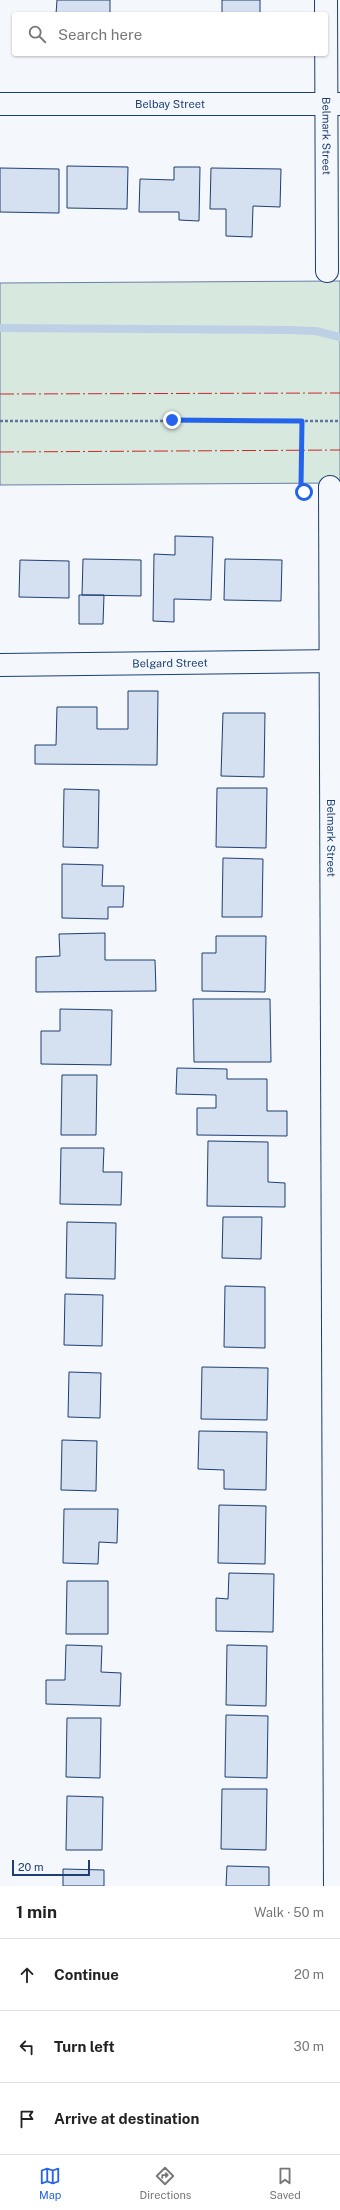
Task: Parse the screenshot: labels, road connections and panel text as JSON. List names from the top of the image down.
{
  "streets": {
    "street": ["Belbay Street", "Belmark Street", "Belgard Street"]
  },
  "crossings": [
    ["Belbay Street", "Belmark Street"],
    ["Belmark Street", "Belgard Street"]
  ],
  "scale_bar": "20 m",
  "page": {
    "search": "Search here",
    "scale": "20 m",
    "heading": ["1 min", "Walk · 50 m"],
    "list": [
      ["Continue", "20 m"],
      ["Turn left", "30 m"],
      "Arrive at destination"
    ],
    "nav": ["Map", "Directions", "Saved"]
  }
}
